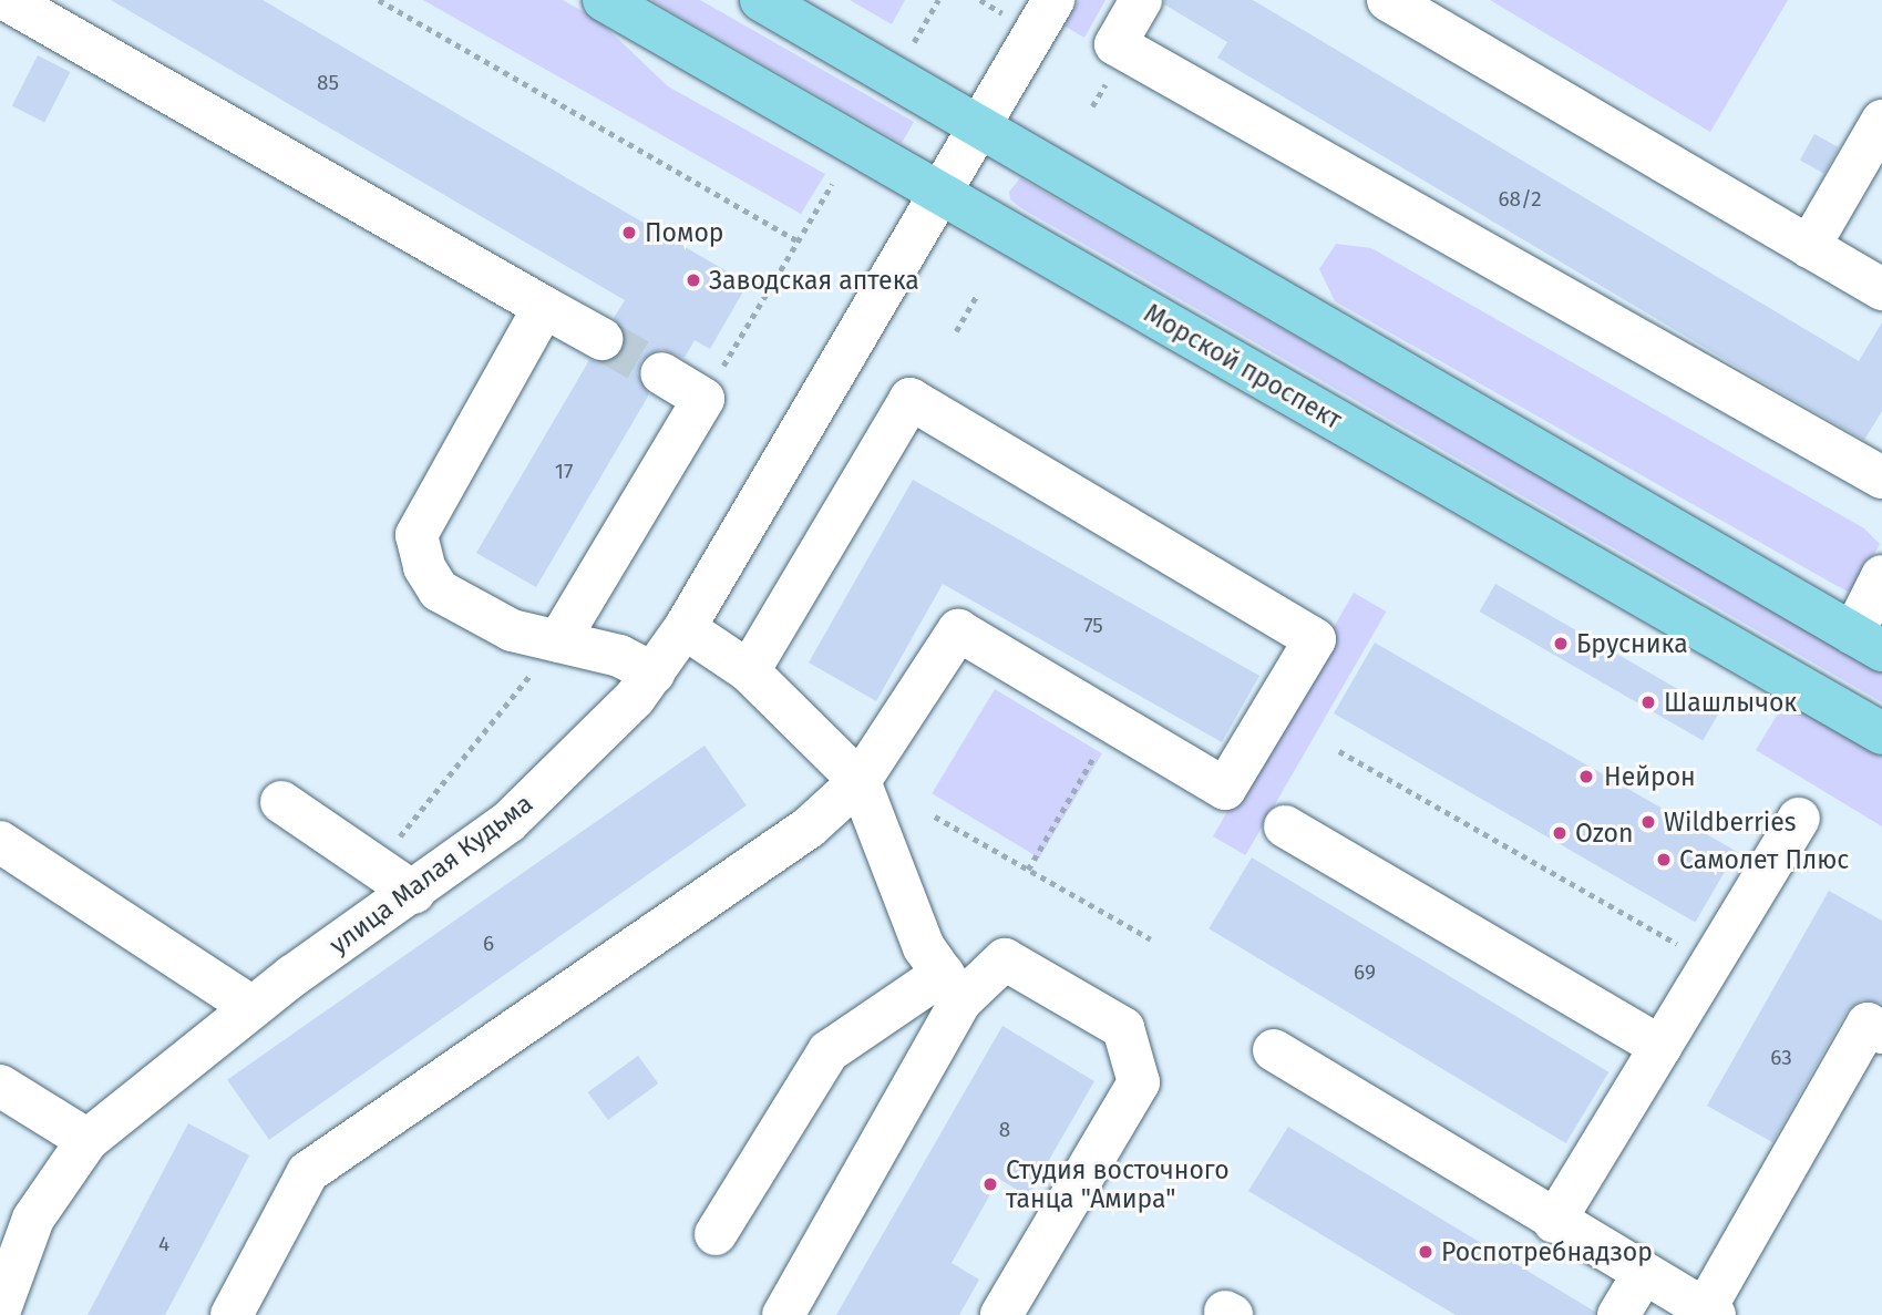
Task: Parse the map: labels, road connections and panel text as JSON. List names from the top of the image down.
{
  "streets": {
    "main road": ["Морской проспект"],
    "street": ["улица Малая Кудьма"]
  },
  "crossings": [
    ["Морской проспект", "улица Малая Кудьма"]
  ],
  "places": [
    "Помор",
    "Заводская аптека",
    "Брусника",
    "Шашлычок",
    "Нейрон",
    "Wildberries",
    "Ozon",
    "Самолет Плюс",
    "Студия восточного танца \"Амира\"",
    "Роспотребнадзор"
  ],
  "house_numbers": [
    "85",
    "68/2",
    "17",
    "75",
    "6",
    "69",
    "63",
    "8",
    "4"
  ]
}
